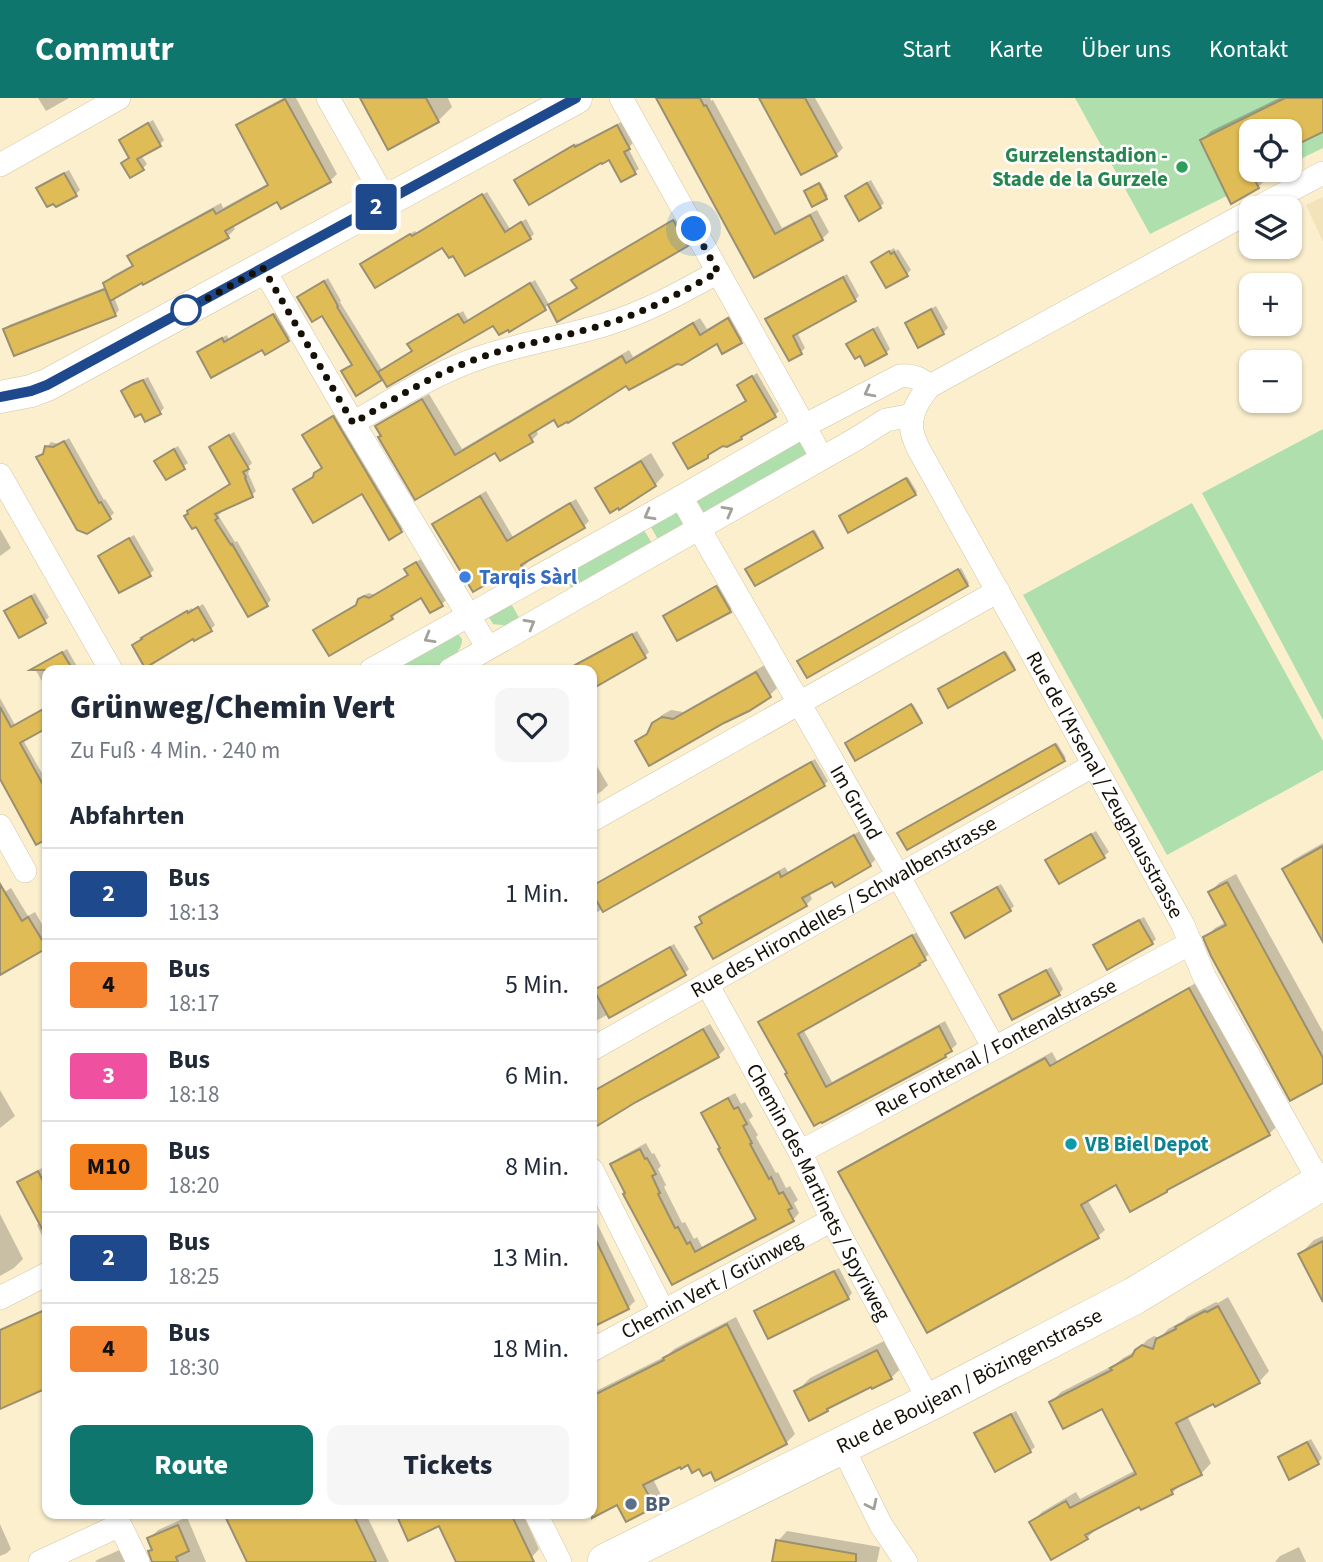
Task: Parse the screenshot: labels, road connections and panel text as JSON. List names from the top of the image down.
{
  "streets": {
    "main road": ["Rue de Boujean / Bözingenstrasse"],
    "street": [
      "Rue de l'Arsenal / Zeughausstrasse",
      "Im Grund",
      "Rue des Hirondelles / Schwalbenstrasse",
      "Rue Fontenal / Fontenalstrasse",
      "Chemin des Martinets / Spyriweg",
      "Chemin Vert / Grünweg"
    ]
  },
  "crossings": [
    ["Rue de l'Arsenal / Zeughausstrasse", "Rue des Hirondelles / Schwalbenstrasse"],
    ["Rue de l'Arsenal / Zeughausstrasse", "Rue Fontenal / Fontenalstrasse"],
    ["Rue de l'Arsenal / Zeughausstrasse", "Rue de Boujean / Bözingenstrasse"],
    ["Im Grund", "Rue des Hirondelles / Schwalbenstrasse"],
    ["Im Grund", "Rue Fontenal / Fontenalstrasse"],
    ["Rue des Hirondelles / Schwalbenstrasse", "Chemin des Martinets / Spyriweg"],
    ["Rue Fontenal / Fontenalstrasse", "Chemin des Martinets / Spyriweg"],
    ["Chemin des Martinets / Spyriweg", "Chemin Vert / Grünweg"],
    ["Chemin des Martinets / Spyriweg", "Rue de Boujean / Bözingenstrasse"]
  ],
  "places": [
    "Gurzelenstadion - Stade de la Gurzele",
    "Tarqis Sàrl",
    "VB Biel Depot",
    "BP"
  ],
  "lines": ["bus line 2"],
  "page": {
    "header": "Commutr",
    "nav": [
      "Start",
      "Karte",
      "Über uns",
      "Kontakt"
    ],
    "on_map": "2",
    "map_buttons": ["+", "−"],
    "heading": [
      ["Grünweg/Chemin Vert", "Zu Fuß · 4 Min. · 240 m"],
      "Abfahrten"
    ],
    "list": [
      {
        "mark": "2",
        "name": "Bus",
        "note": "18:13",
        "value": "1 Min."
      },
      {
        "mark": "4",
        "name": "Bus",
        "note": "18:17",
        "value": "5 Min."
      },
      {
        "mark": "3",
        "name": "Bus",
        "note": "18:18",
        "value": "6 Min."
      },
      {
        "mark": "M10",
        "name": "Bus",
        "note": "18:20",
        "value": "8 Min."
      },
      {
        "mark": "2",
        "name": "Bus",
        "note": "18:25",
        "value": "13 Min."
      },
      {
        "mark": "4",
        "name": "Bus",
        "note": "18:30",
        "value": "18 Min."
      }
    ],
    "buttons": ["Route", "Tickets"]
  }
}
